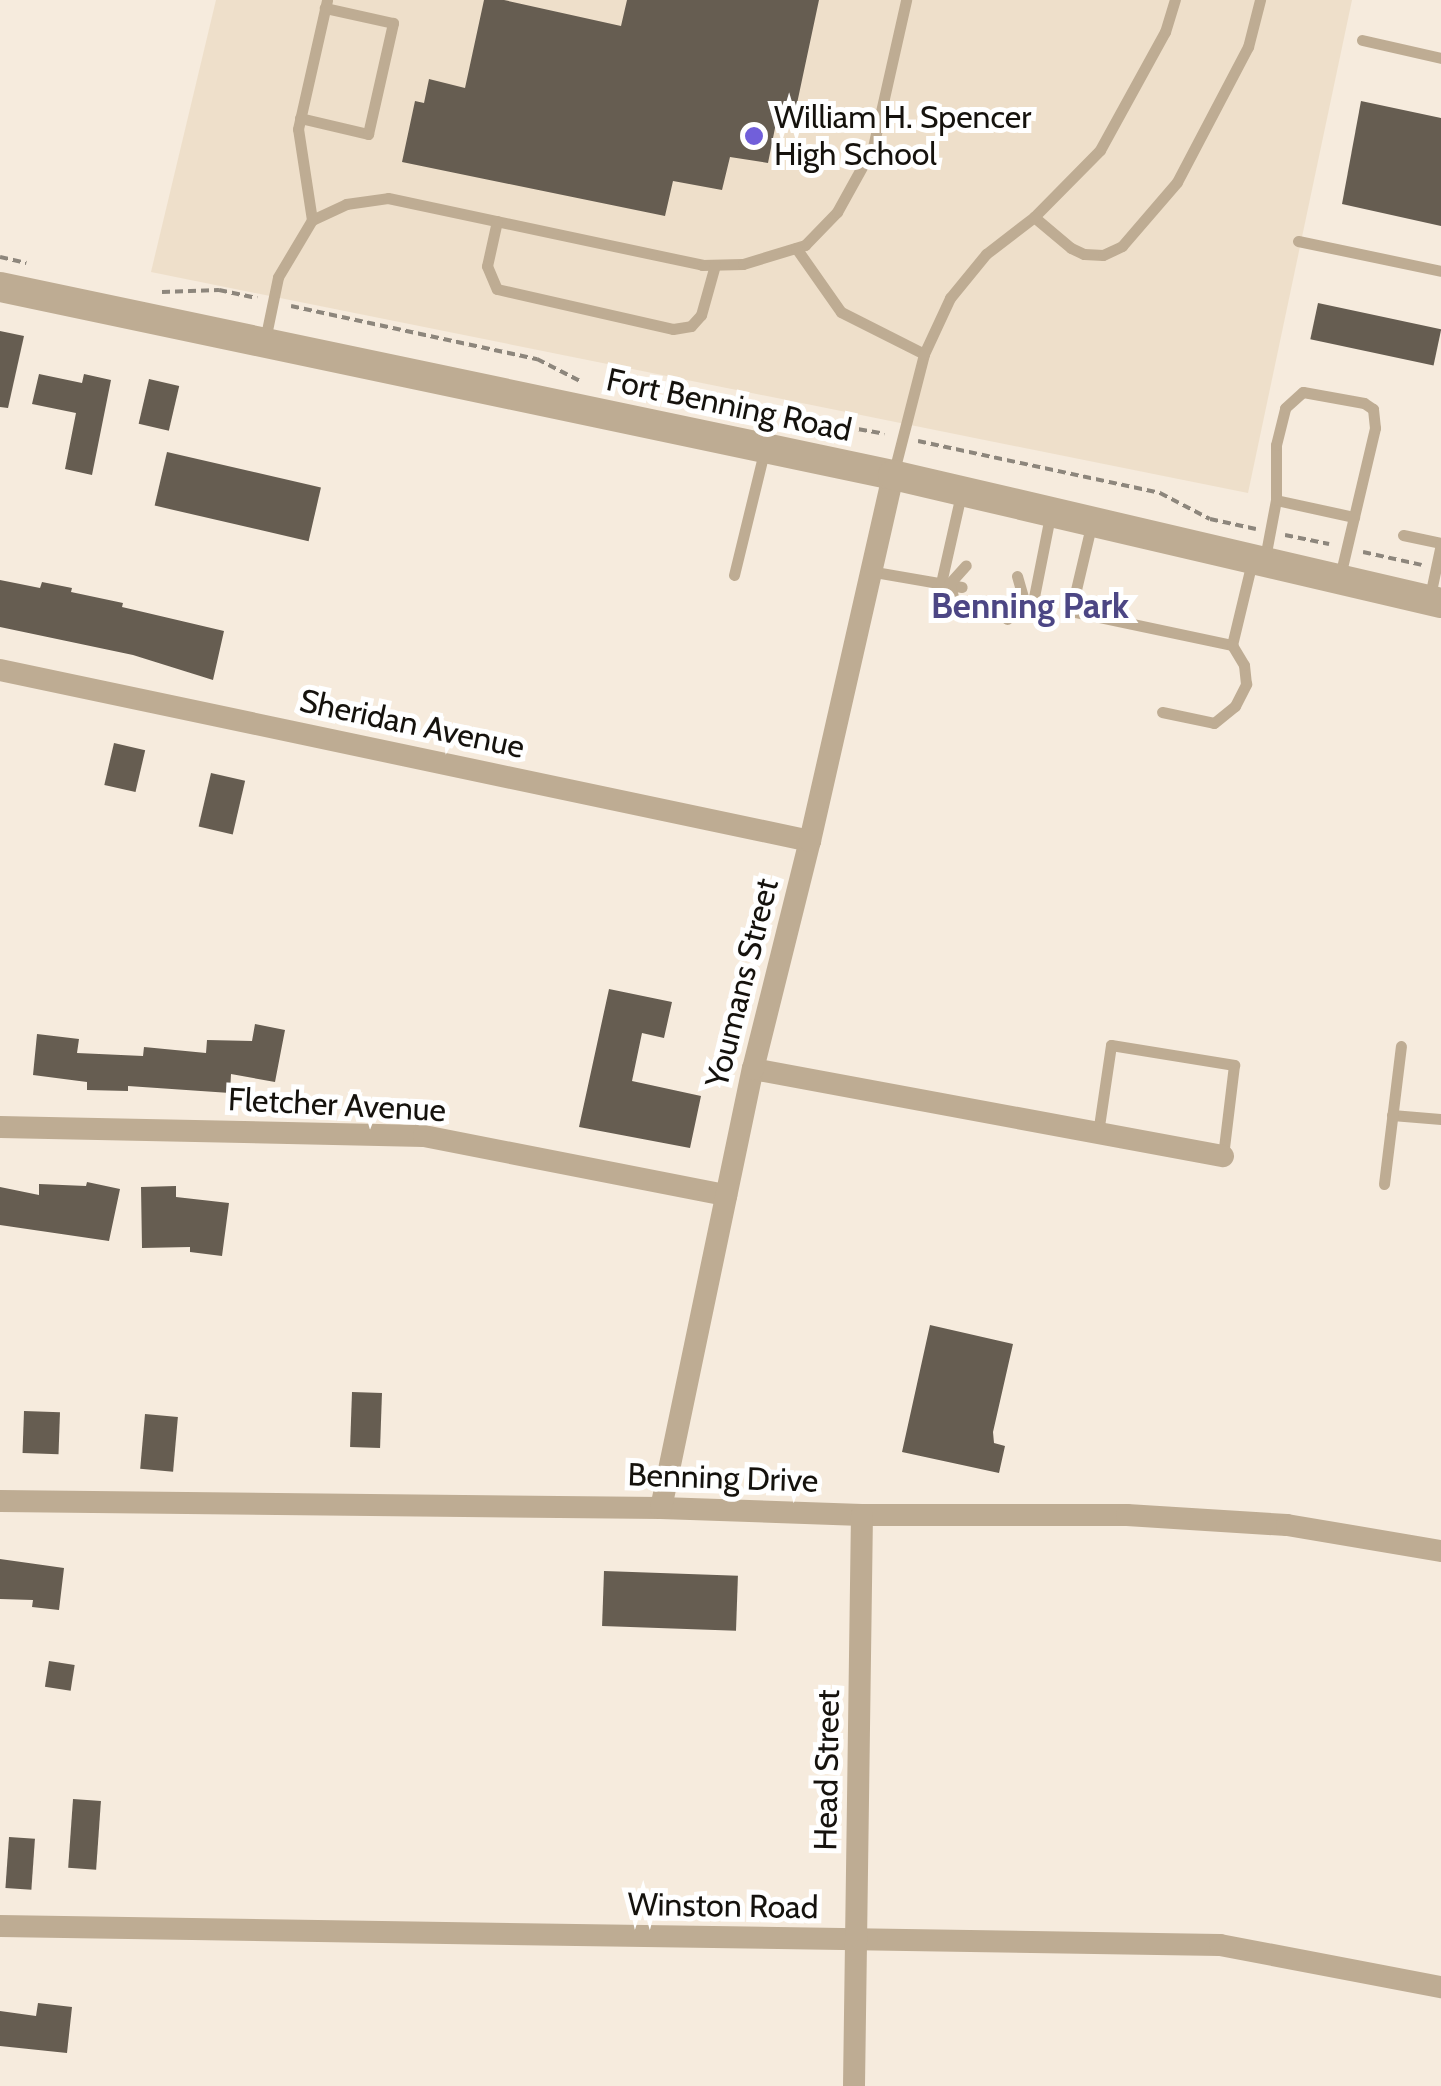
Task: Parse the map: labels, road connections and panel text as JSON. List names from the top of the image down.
{
  "streets": {
    "street": [
      "Fort Benning Road",
      "Sheridan Avenue",
      "Youmans Street",
      "Fletcher Avenue",
      "Benning Drive",
      "Head Street",
      "Winston Road"
    ]
  },
  "crossings": [
    ["Fort Benning Road", "Youmans Street"],
    ["Sheridan Avenue", "Youmans Street"],
    ["Youmans Street", "Fletcher Avenue"],
    ["Youmans Street", "Benning Drive"],
    ["Benning Drive", "Head Street"],
    ["Head Street", "Winston Road"]
  ],
  "districts": ["Benning Park"],
  "places": ["William H. Spencer High School"]
}
